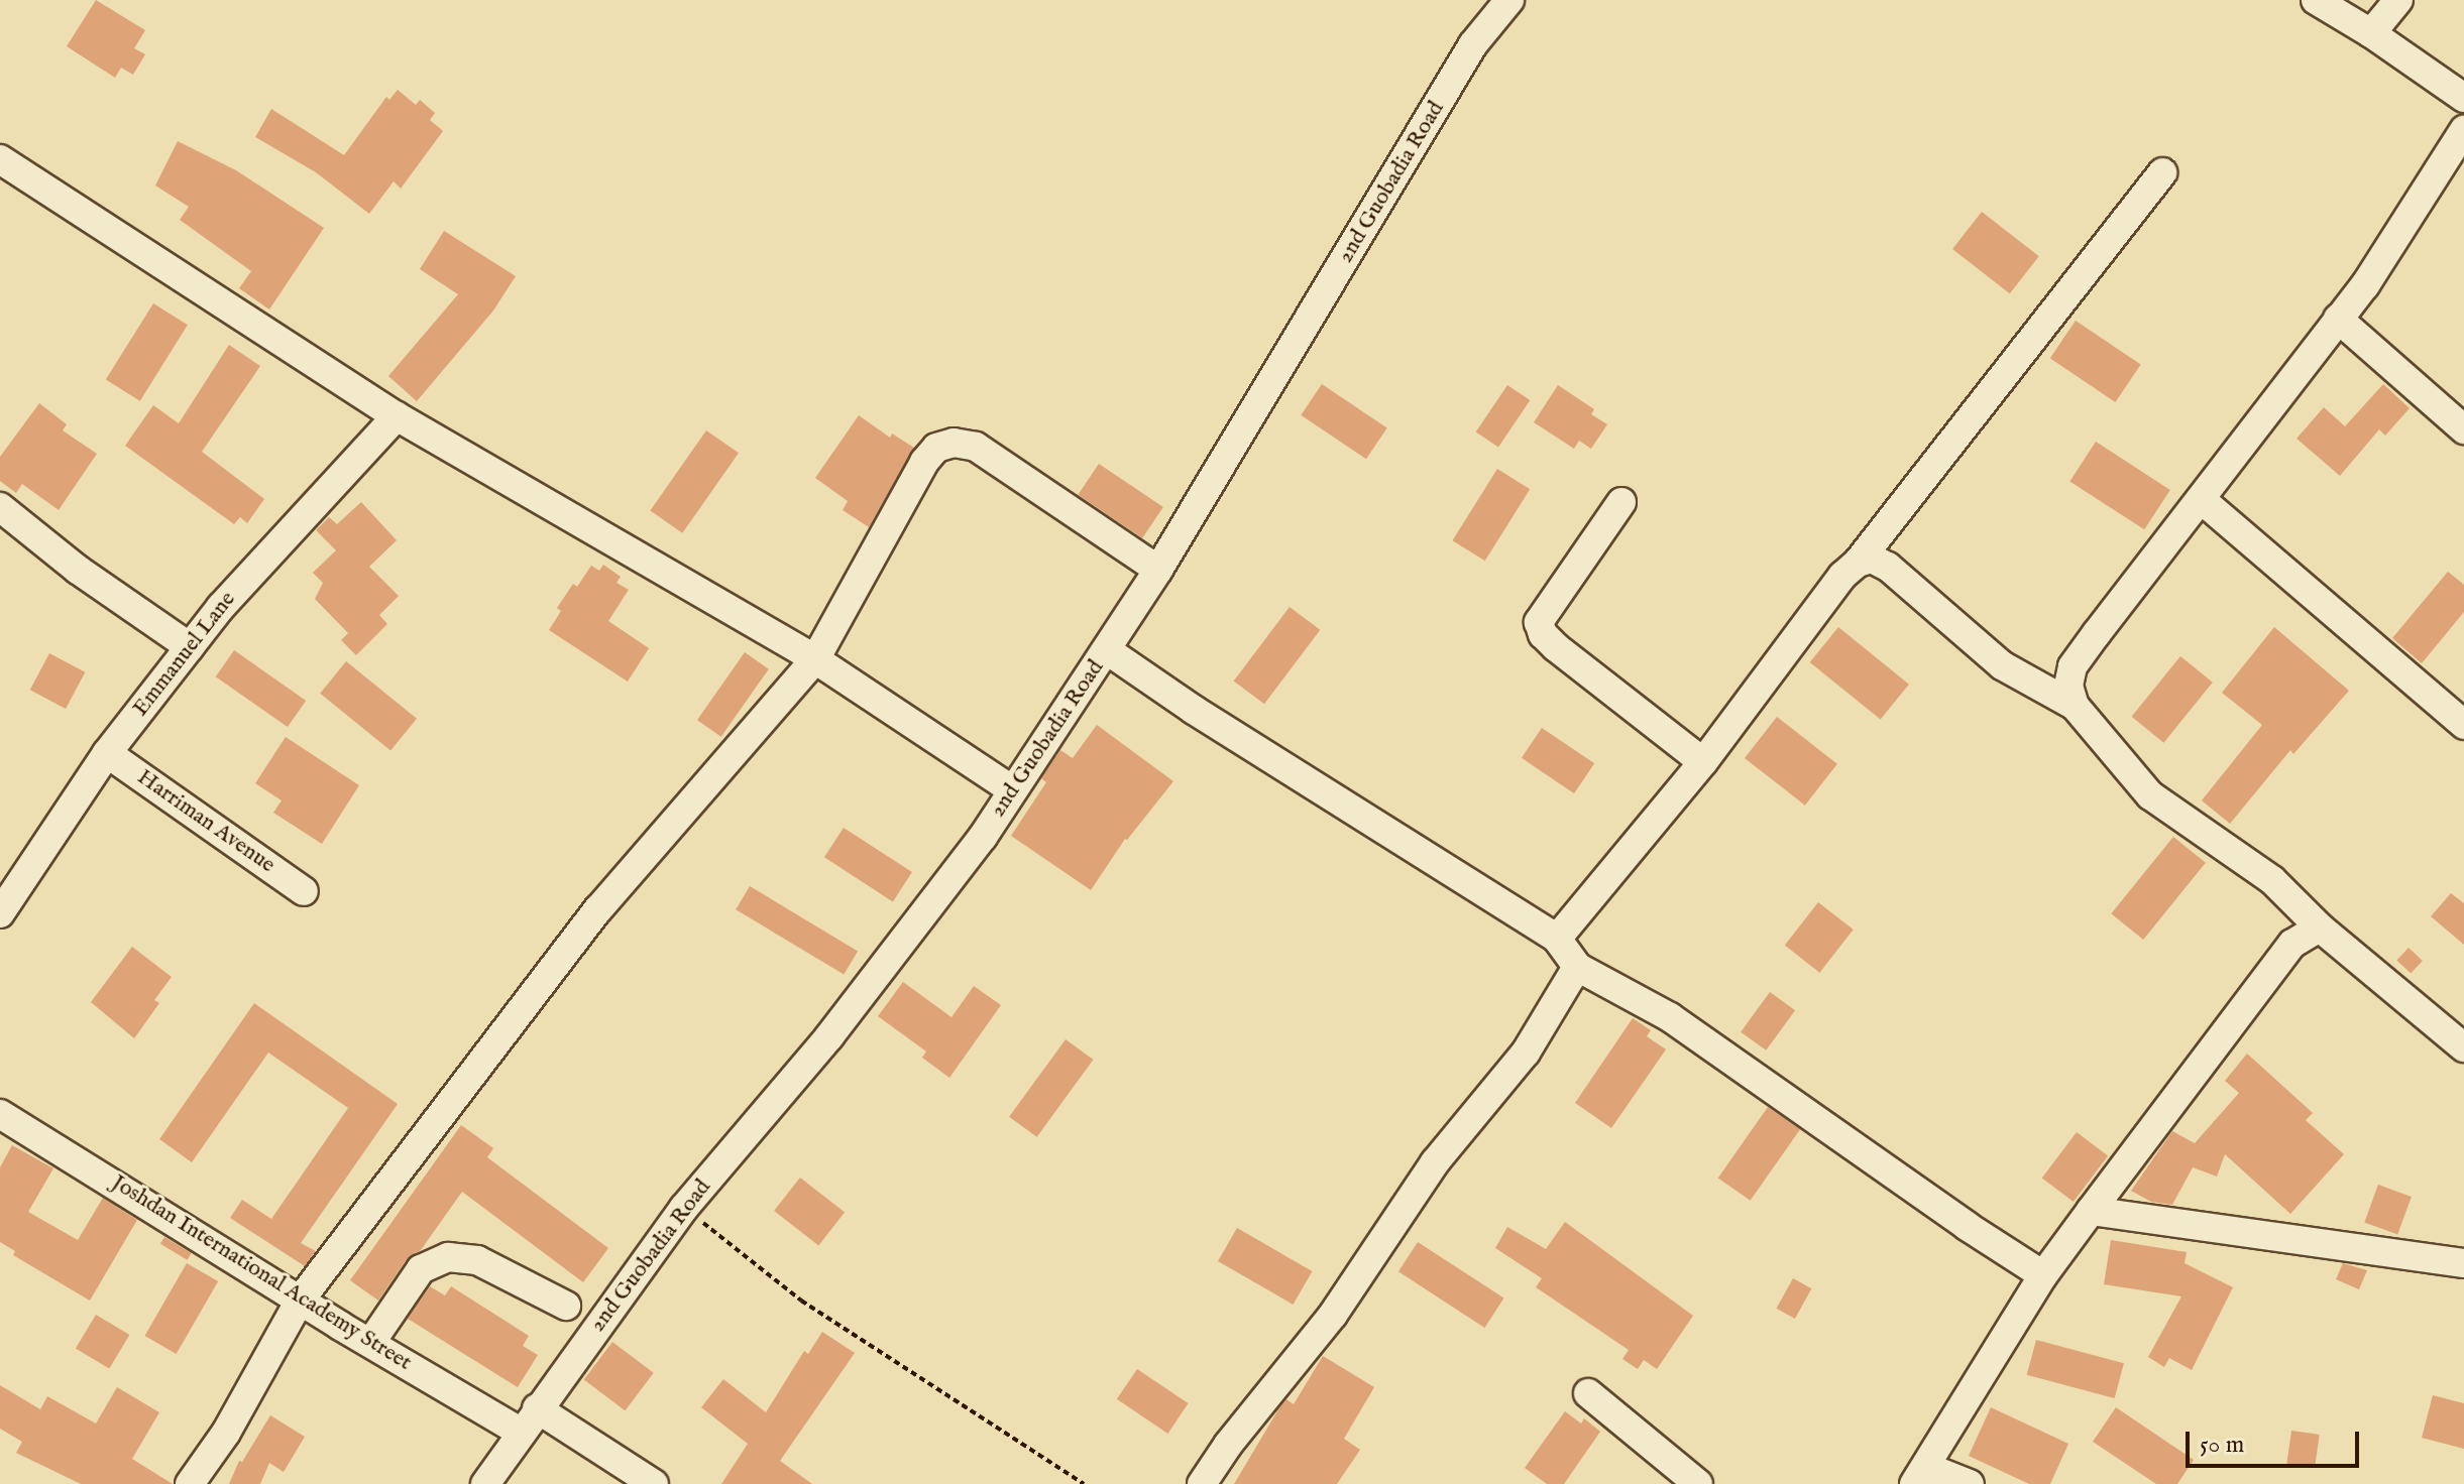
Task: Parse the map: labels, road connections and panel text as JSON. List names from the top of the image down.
{
  "streets": {
    "street": [
      "2nd Guobadia Road",
      "Emmanuel Lane",
      "Harriman Avenue",
      "Joshdan International Academy Street"
    ]
  },
  "crossings": [
    ["2nd Guobadia Road", "Joshdan International Academy Street"],
    ["Emmanuel Lane", "Harriman Avenue"]
  ],
  "scale_bar": "50 m"
}
